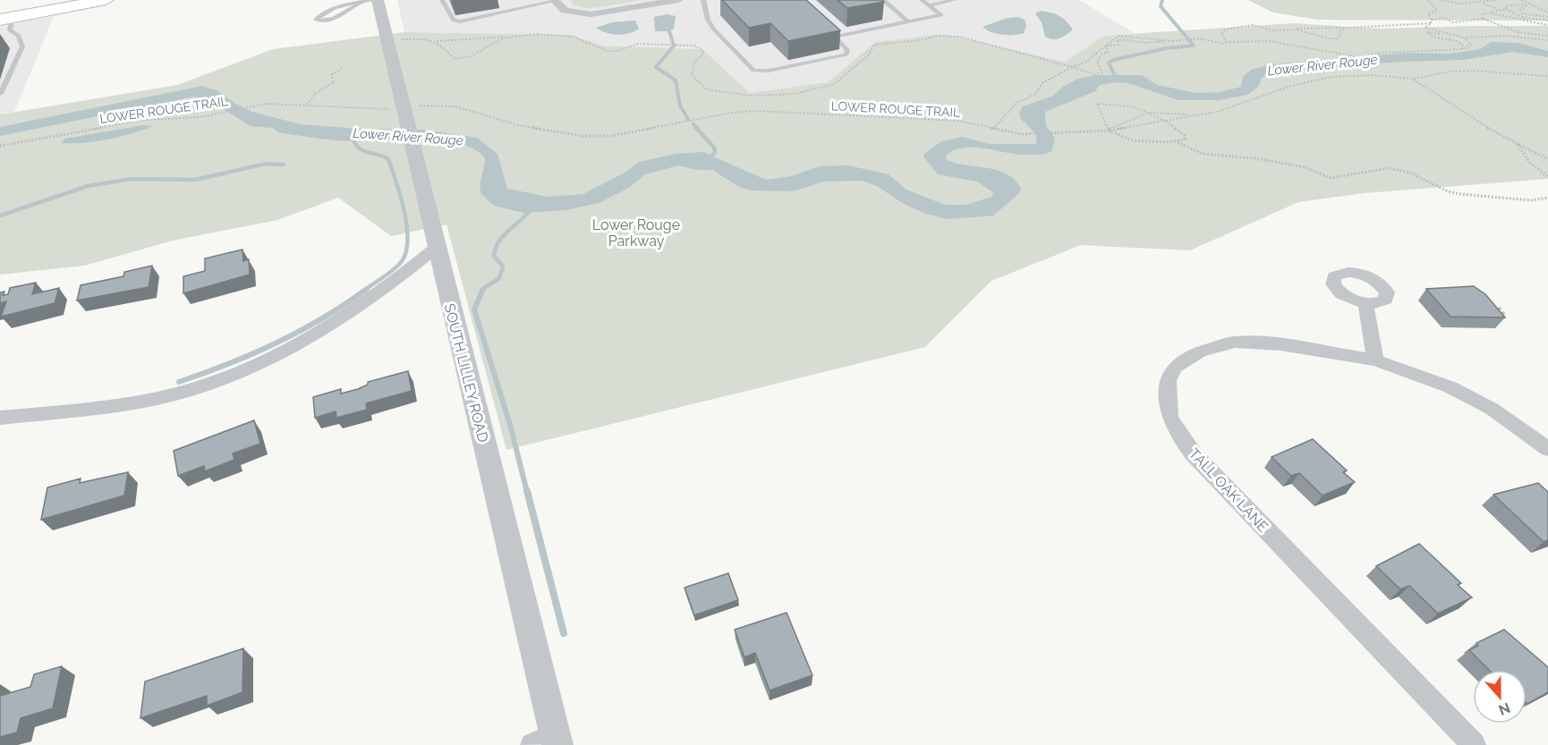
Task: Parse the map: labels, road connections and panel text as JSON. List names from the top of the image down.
{
  "streets": {
    "street": ["SOUTH LILLEY ROAD", "TALL OAK LANE"],
    "path": ["LOWER ROUGE TRAIL"]
  },
  "water": ["Lower River Rouge"],
  "parks": ["Lower Rouge Parkway"],
  "north": "bottom"
}
